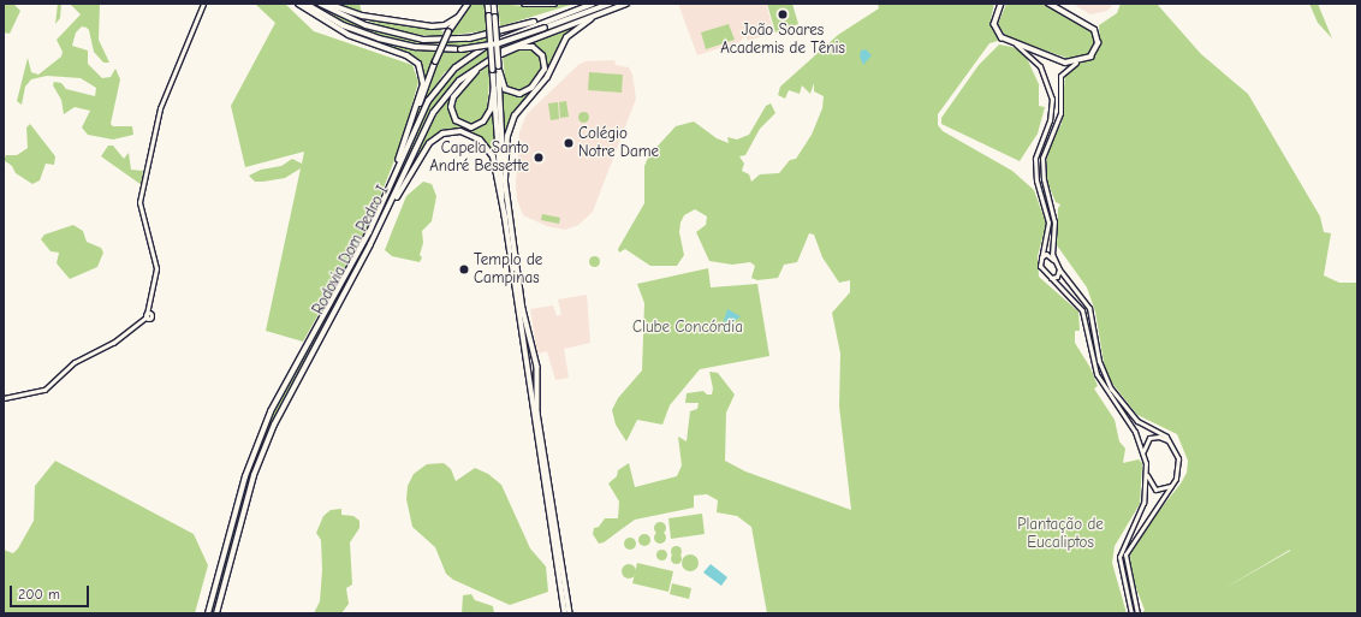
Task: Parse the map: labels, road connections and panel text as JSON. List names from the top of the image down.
{
  "streets": {
    "highway": ["Rodovia Dom Pedro I"]
  },
  "parks": ["Clube Concórdia", "Plantação de Eucaliptos"],
  "places": [
    "João Soares Academis de Tênis",
    "Colégio Notre Dame",
    "Capela Santo André Bessette",
    "Templo de Campinas"
  ],
  "scale_bar": "200 m"
}
